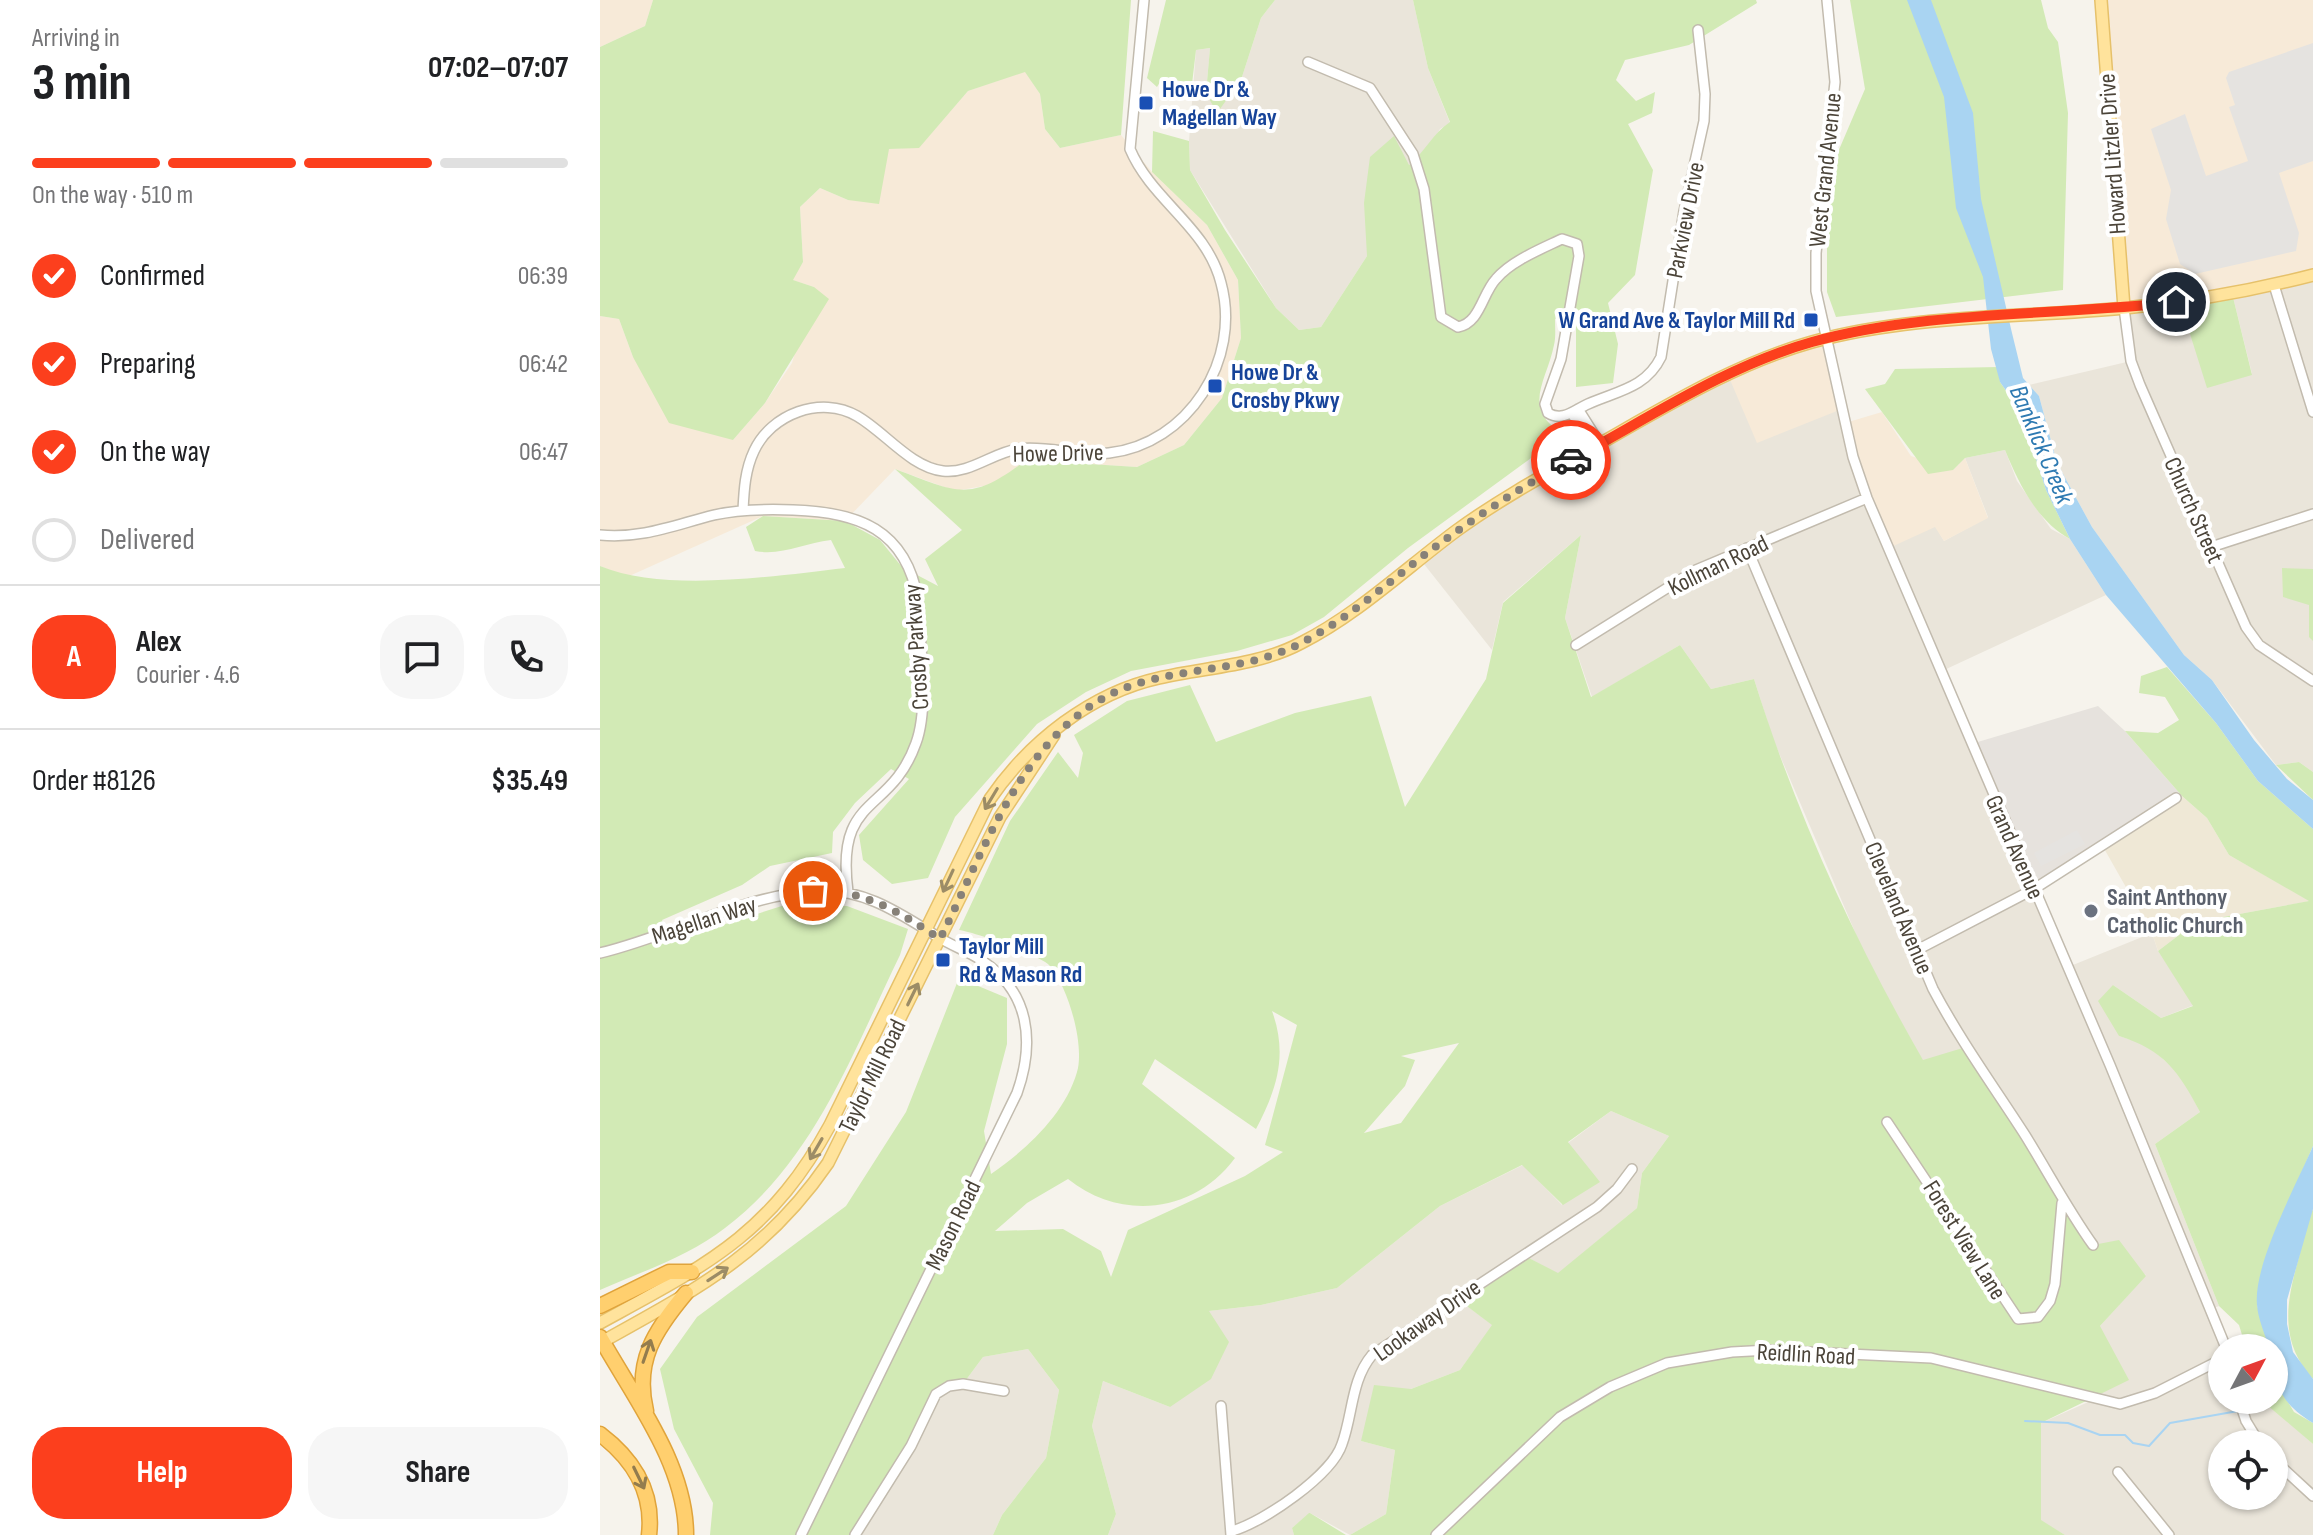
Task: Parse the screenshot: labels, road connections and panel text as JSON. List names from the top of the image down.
{
  "streets": {
    "main road": ["Howard Litzler Drive", "Taylor Mill Road"],
    "street": [
      "West Grand Avenue",
      "Parkview Drive",
      "Howe Drive",
      "Church Street",
      "Kollman Road",
      "Crosby Parkway",
      "Grand Avenue",
      "Cleveland Avenue",
      "Magellan Way",
      "Mason Road",
      "Forest View Lane",
      "Lookaway Drive",
      "Reidlin Road"
    ]
  },
  "crossings": [
    ["Howard Litzler Drive", "Church Street"],
    ["Howard Litzler Drive", "Taylor Mill Road"],
    ["West Grand Avenue", "Grand Avenue"],
    ["West Grand Avenue", "Taylor Mill Road"],
    ["Howe Drive", "Crosby Parkway"],
    ["Church Street", "Taylor Mill Road"],
    ["Kollman Road", "Grand Avenue"],
    ["Kollman Road", "Cleveland Avenue"],
    ["Crosby Parkway", "Magellan Way"],
    ["Grand Avenue", "Taylor Mill Road"],
    ["Cleveland Avenue", "Forest View Lane"],
    ["Magellan Way", "Taylor Mill Road"],
    ["Magellan Way", "Mason Road"],
    ["Taylor Mill Road", "Mason Road"]
  ],
  "water": ["Banklick Creek"],
  "places": {
    "transit": [
      "Howe Dr & Magellan Way",
      "W Grand Ave & Taylor Mill Rd",
      "Howe Dr & Crosby Pkwy",
      "Taylor Mill Rd & Mason Rd"
    ],
    "other": ["Saint Anthony Catholic Church"]
  },
  "north": "top right",
  "page": {
    "heading": ["3 min", "Arriving in", "07:02–07:07"],
    "panel": [
      "Alex",
      "Courier · 4.6",
      "Order #8126",
      "$35.49"
    ],
    "bar": "On the way · 510 m",
    "list": [
      ["Confirmed", "06:39"],
      ["Preparing", "06:42"],
      ["On the way", "06:47"],
      "Delivered"
    ],
    "round": "A",
    "buttons": ["Help", "Share"]
  }
}
